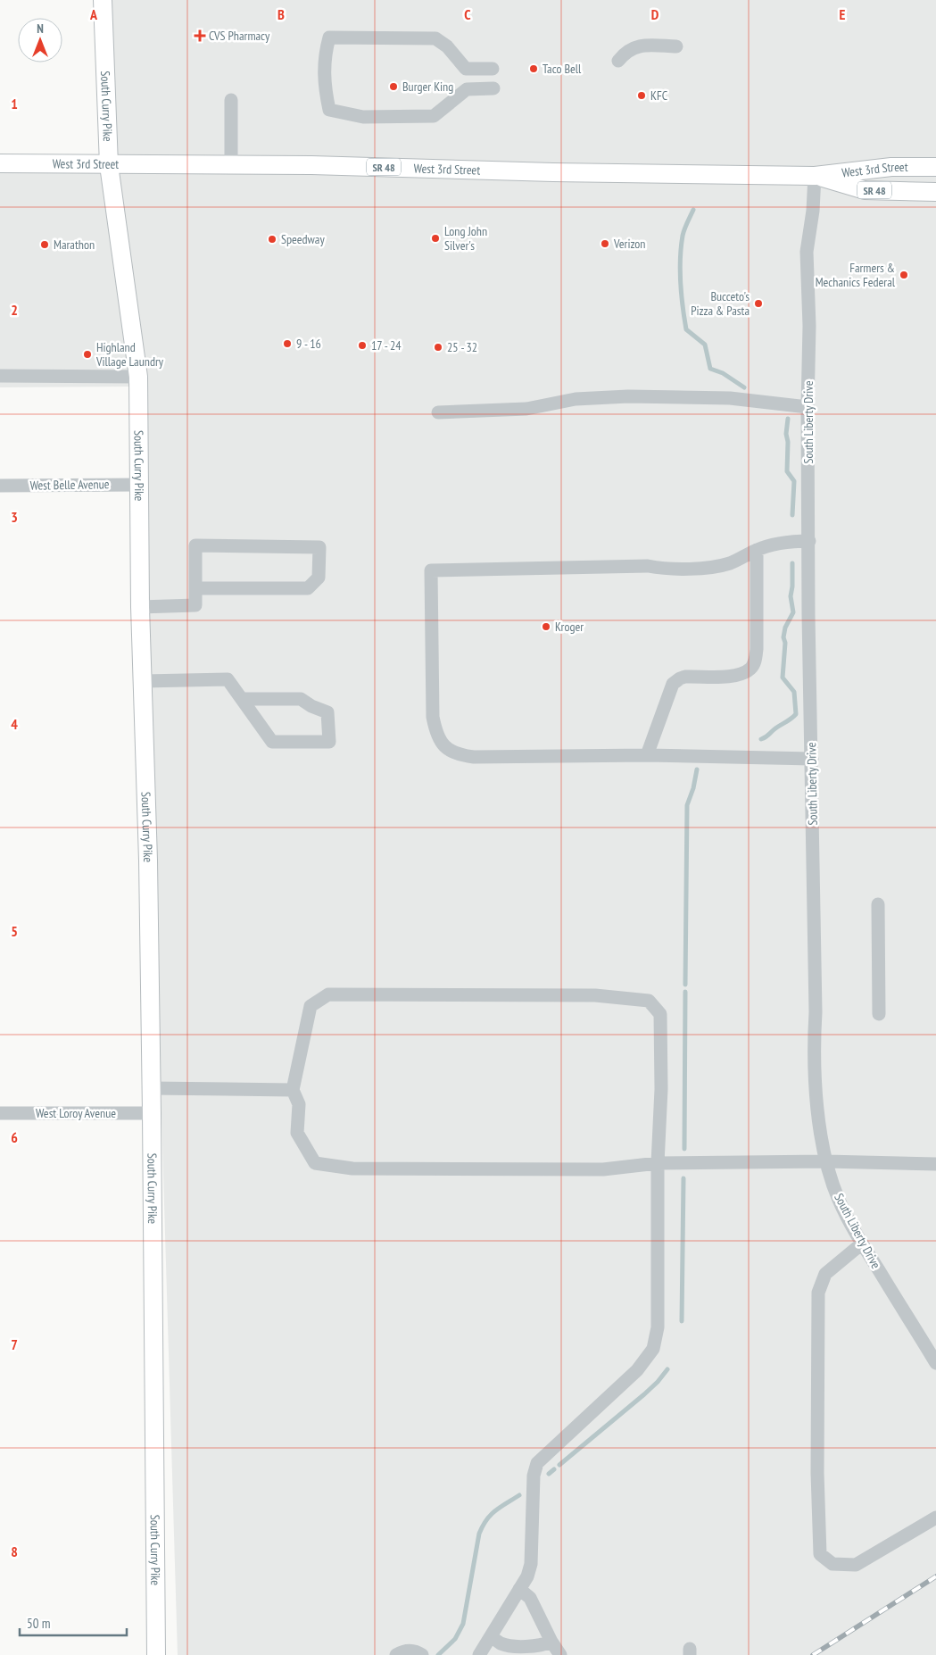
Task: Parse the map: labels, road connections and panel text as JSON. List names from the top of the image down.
{
  "streets": {
    "main road": ["South Curry Pike", "West 3rd Street", "SR 48"],
    "street": ["South Liberty Drive", "West Belle Avenue", "West Loroy Avenue"]
  },
  "crossings": [
    ["South Curry Pike", "West 3rd Street"],
    ["South Curry Pike", "West Belle Avenue"],
    ["South Curry Pike", "West Loroy Avenue"],
    ["West 3rd Street", "South Liberty Drive"]
  ],
  "places": {
    "health": ["CVS Pharmacy"],
    "other": [
      "Taco Bell",
      "Burger King",
      "KFC",
      "Long John Silver's",
      "Speedway",
      "Verizon",
      "Marathon",
      "Farmers & Mechanics Federal",
      "Bucceto's Pizza & Pasta",
      "9 - 16",
      "17 - 24",
      "25 - 32",
      "Highland Village Laundry",
      "Kroger"
    ]
  },
  "scale_bar": "50 m",
  "north": "top",
  "grid": {
    "columns": [
      "A",
      "B",
      "C",
      "D",
      "E"
    ],
    "rows": [
      "1",
      "2",
      "3",
      "4",
      "5",
      "6",
      "7",
      "8"
    ]
  }
}
